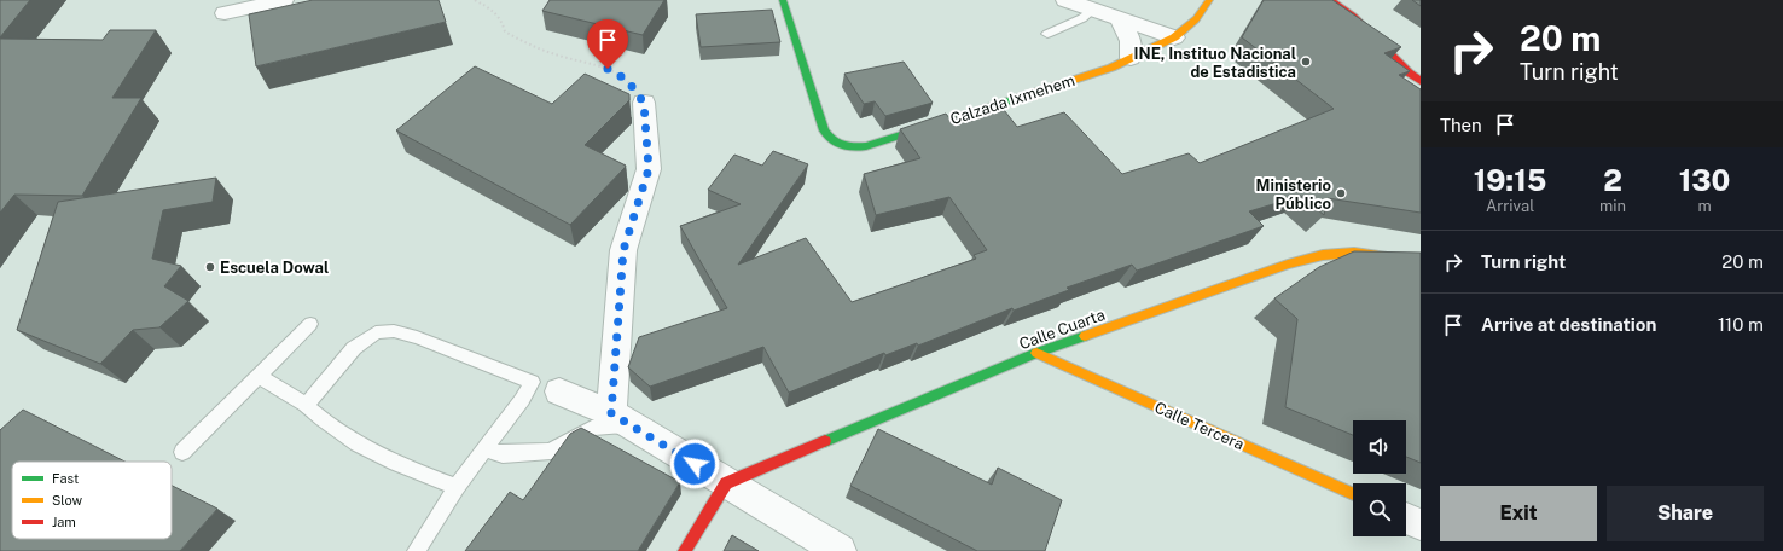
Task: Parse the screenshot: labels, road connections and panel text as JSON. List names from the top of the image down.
{
  "streets": {
    "street": ["Calzada Ixmehem", "Calle Cuarta", "Calle Tercera"]
  },
  "crossings": [
    ["Calle Cuarta", "Calle Tercera"]
  ],
  "places": ["INE, Instituo Nacional de Estadistica", "Ministerio Público", "Escuela Dowal"],
  "legend": ["Fast", "Slow", "Jam"],
  "page": {
    "turn": ["20 m", "Turn right"],
    "then": "Then",
    "eta": [
      "19:15",
      "Arrival",
      "2",
      "min",
      "130",
      "m"
    ],
    "list": [
      {
        "name": "Turn right",
        "value": "20 m"
      },
      {
        "name": "Arrive at destination",
        "value": "110 m"
      }
    ],
    "buttons": ["Exit", "Share"]
  }
}
